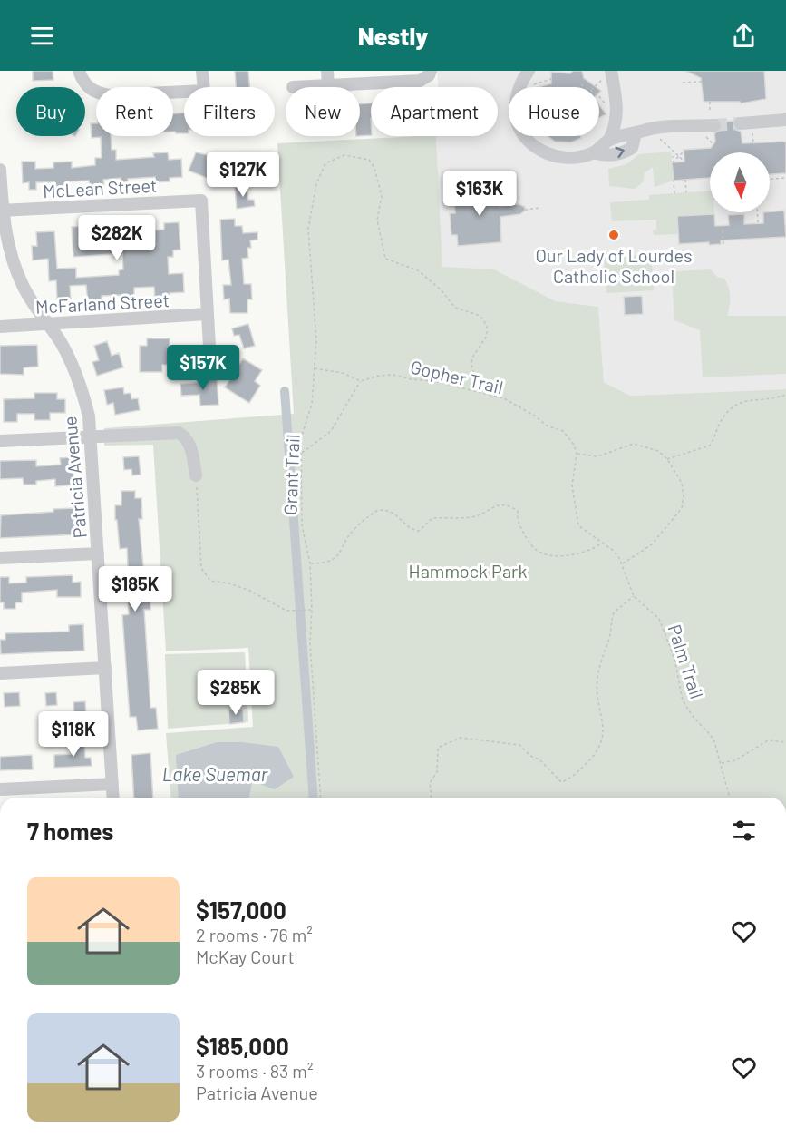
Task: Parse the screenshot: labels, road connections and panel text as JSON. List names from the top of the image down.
{
  "streets": {
    "street": ["McLean Street", "McFarland Street", "Patricia Avenue"],
    "path": ["Gopher Trail", "Grant Trail", "Palm Trail"]
  },
  "crossings": [
    ["McLean Street", "McFarland Street"],
    ["McLean Street", "Patricia Avenue"],
    ["McFarland Street", "Patricia Avenue"],
    ["Gopher Trail", "Grant Trail"],
    ["Gopher Trail", "Palm Trail"]
  ],
  "water": ["Lake Suemar"],
  "parks": ["Hammock Park"],
  "places": ["Our Lady of Lourdes Catholic School"],
  "north": "bottom",
  "page": {
    "header": "Nestly",
    "chip": [
      "Buy",
      "Rent",
      "Filters",
      "New",
      "Apartment",
      "House"
    ],
    "price": [
      "$127K",
      "$163K",
      "$282K",
      "$157K",
      "$185K",
      "$285K",
      "$118K"
    ],
    "heading": "7 homes",
    "list": [
      {
        "name": "$157,000",
        "note": "2 rooms · 76 m² · McKay Court"
      },
      {
        "name": "$185,000",
        "note": "3 rooms · 83 m² · Patricia Avenue"
      }
    ]
  }
}
